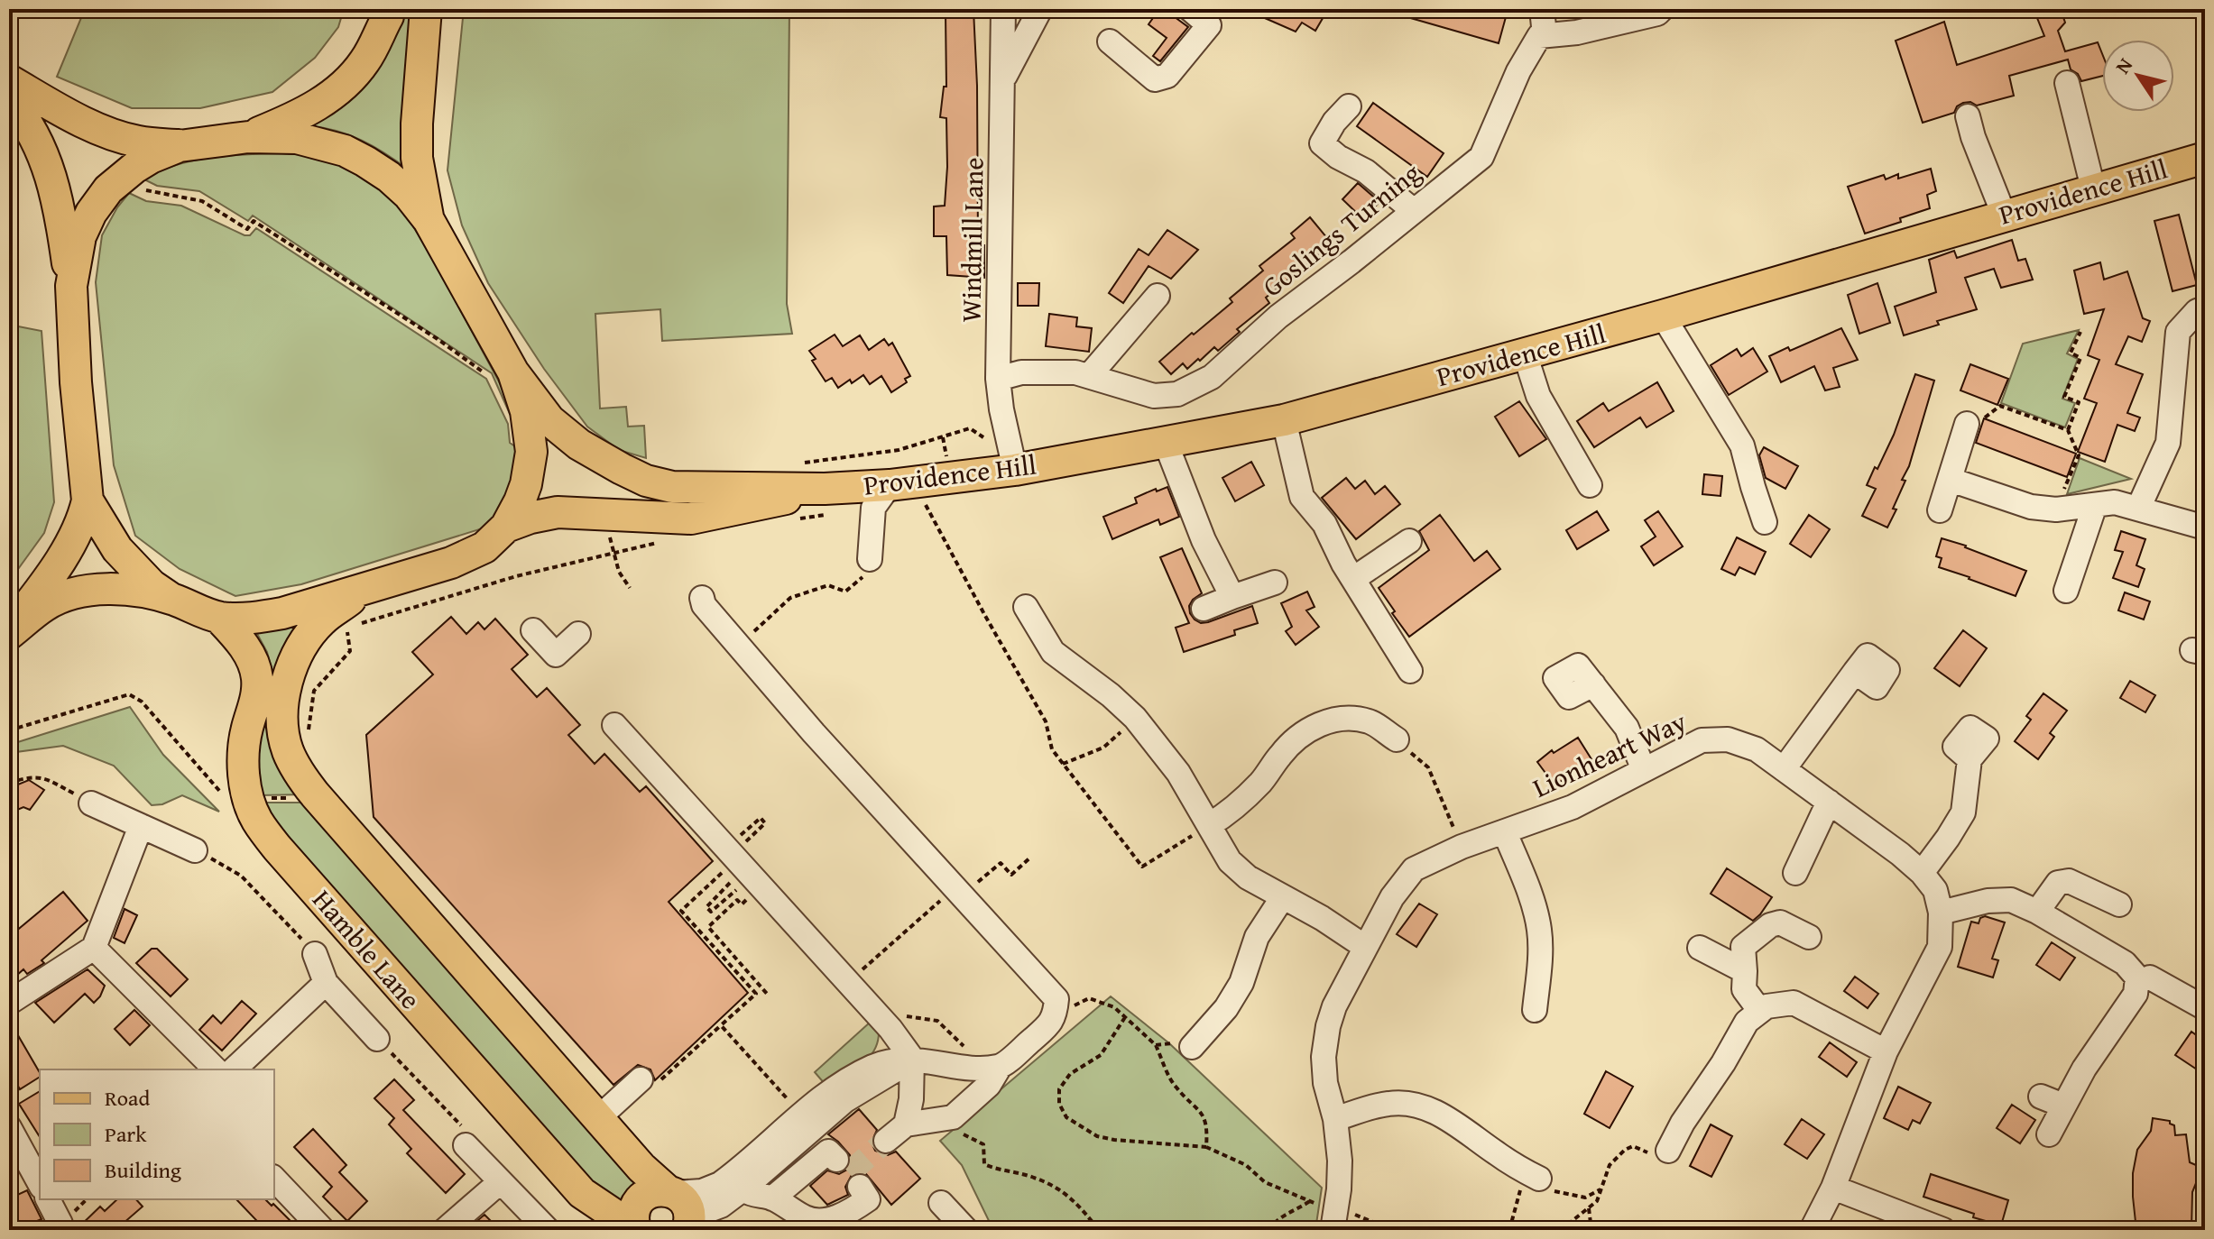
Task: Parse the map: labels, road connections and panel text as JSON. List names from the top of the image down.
{
  "streets": {
    "main road": ["Providence Hill", "Hamble Lane"],
    "street": ["Goslings Turning", "Windmill Lane", "Lionheart Way"]
  },
  "crossings": [
    ["Providence Hill", "Windmill Lane"],
    ["Goslings Turning", "Windmill Lane"]
  ],
  "legend": ["Road", "Park", "Building"],
  "north": "top left"
}
